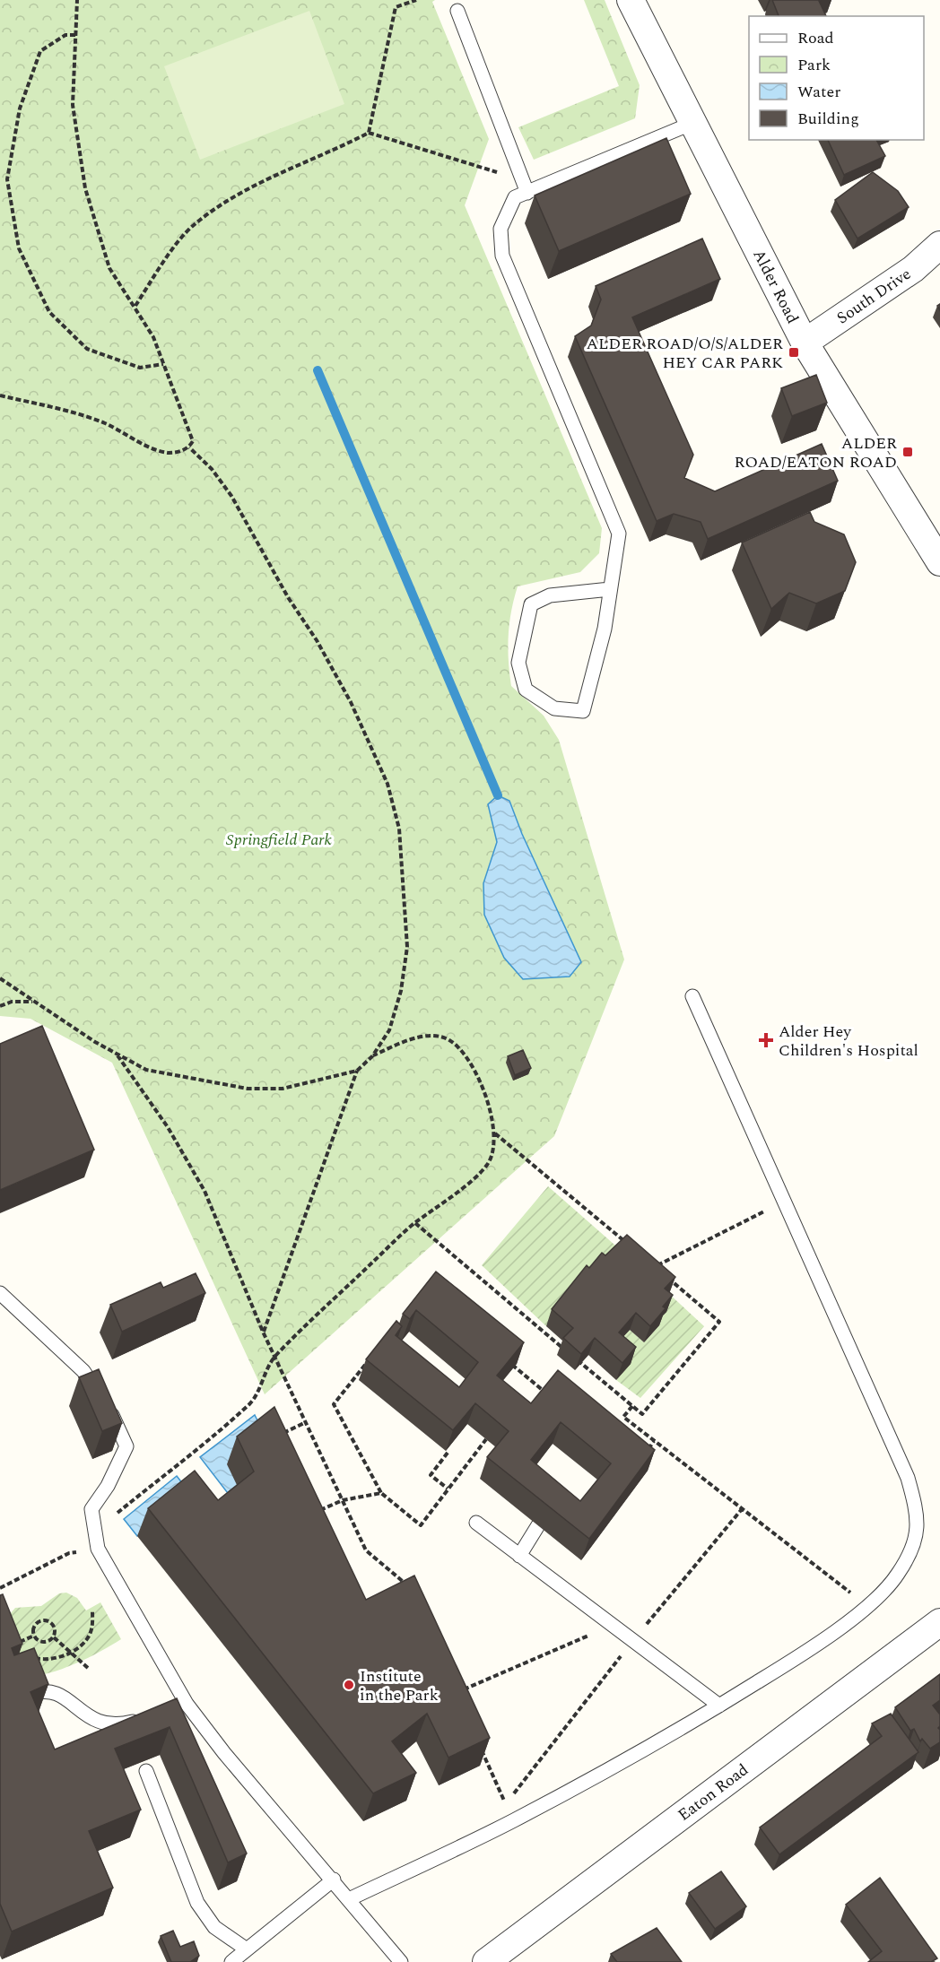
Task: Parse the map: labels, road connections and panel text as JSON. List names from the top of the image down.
{
  "streets": {
    "street": ["Alder Road", "South Drive", "Eaton Road"]
  },
  "crossings": [
    ["Alder Road", "South Drive"]
  ],
  "parks": ["Springfield Park"],
  "places": {
    "transit": ["ALDER ROAD/O/S/ALDER HEY CAR PARK", "ALDER ROAD/EATON ROAD"],
    "health": ["Alder Hey Children's Hospital"],
    "other": ["Institute in the Park"]
  },
  "legend": [
    "Road",
    "Park",
    "Water",
    "Building"
  ]
}
